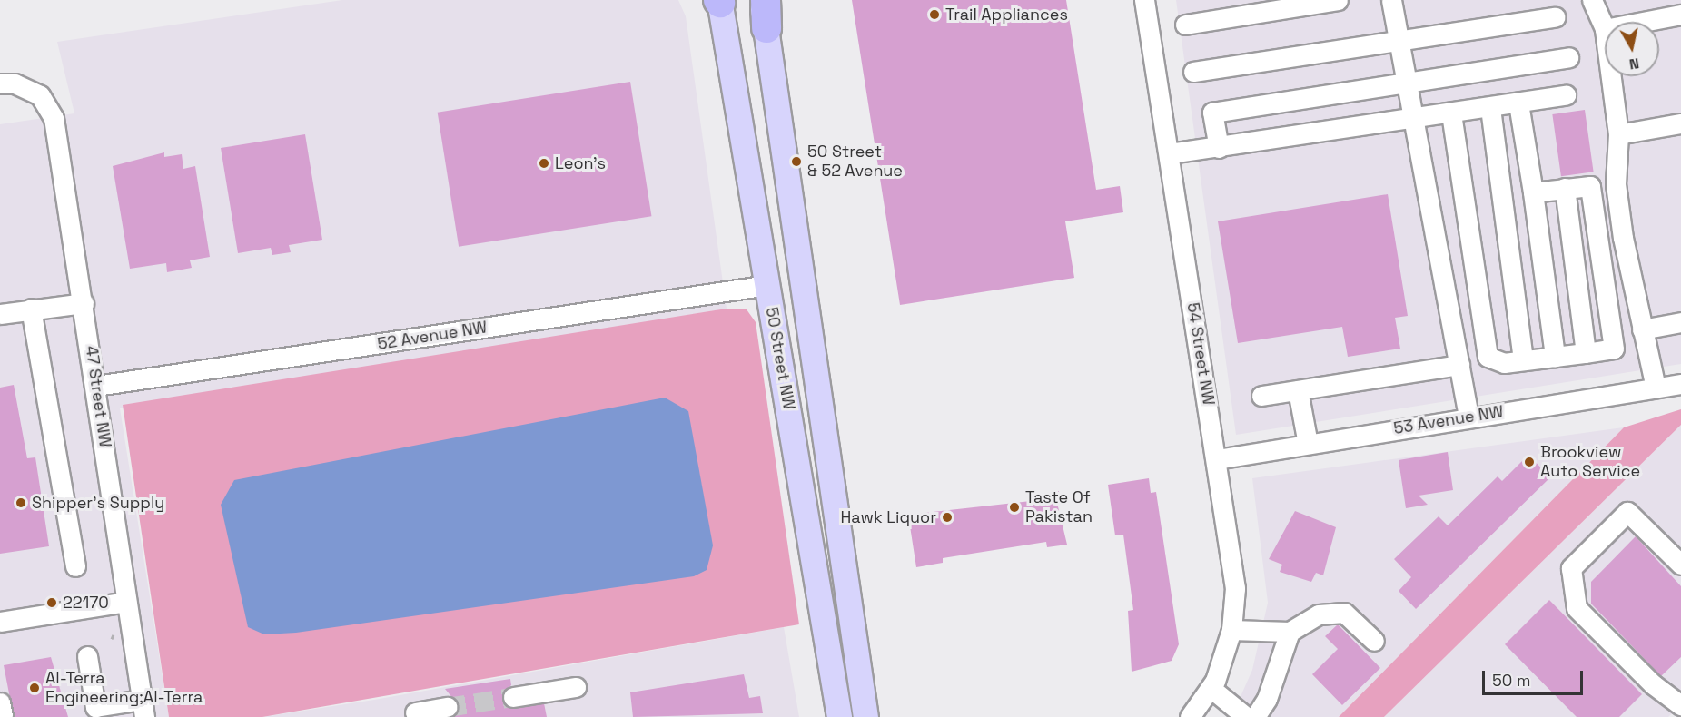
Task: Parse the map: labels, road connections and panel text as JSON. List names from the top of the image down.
{
  "streets": {
    "main road": ["50 Street NW"],
    "street": [
      "52 Avenue NW",
      "54 Street NW",
      "47 Street NW",
      "53 Avenue NW"
    ]
  },
  "crossings": [
    ["52 Avenue NW", "50 Street NW"],
    ["52 Avenue NW", "47 Street NW"],
    ["54 Street NW", "53 Avenue NW"]
  ],
  "places": [
    "Trail Appliances",
    "50 Street & 52 Avenue",
    "Leon's",
    "Brookview Auto Service",
    "Shipper's Supply",
    "Taste Of Pakistan",
    "Hawk Liquor",
    "22170",
    "Al-Terra Engineering;Al-Terra"
  ],
  "scale_bar": "50 m",
  "north": "bottom"
}
